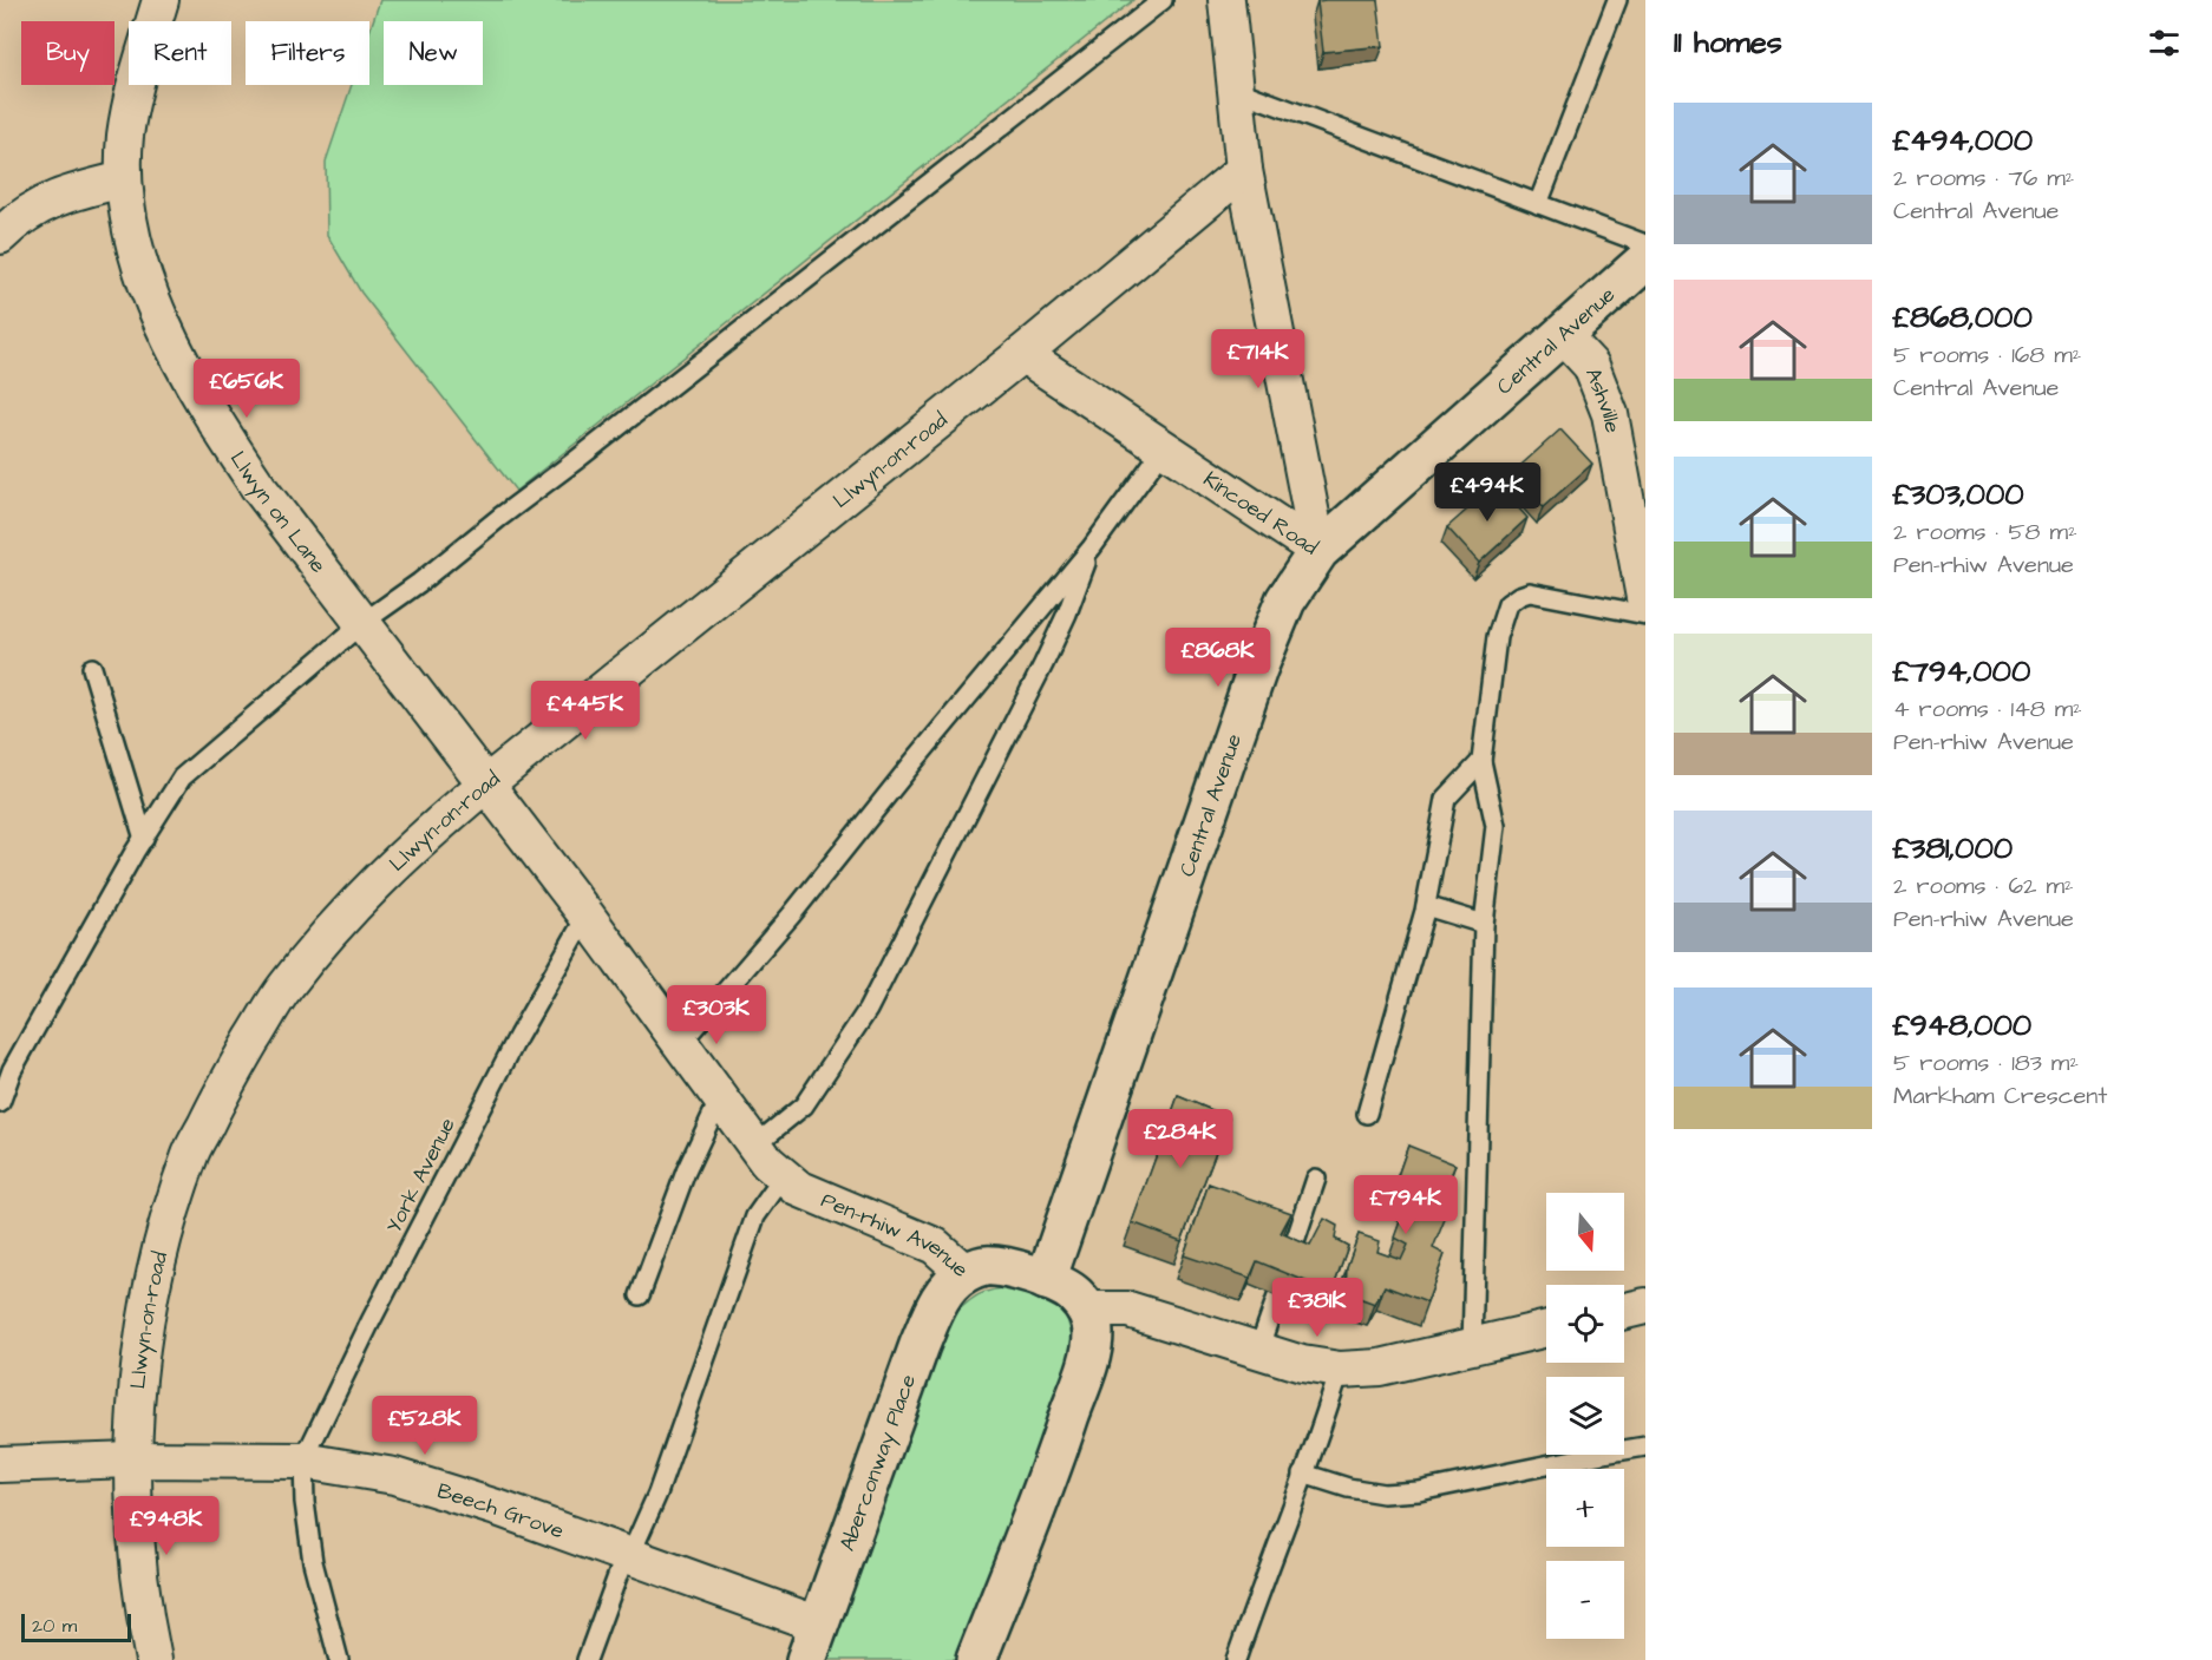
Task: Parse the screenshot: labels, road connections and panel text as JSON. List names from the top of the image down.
{
  "streets": {
    "street": [
      "Central Avenue",
      "Ashville",
      "Llwyn-on-road",
      "Kincoed Road",
      "Llwyn on Lane",
      "Pen-rhiw Avenue",
      "Aberconway Place",
      "Beech Grove"
    ],
    "lane": ["York Avenue"]
  },
  "crossings": [
    ["Central Avenue", "Ashville"],
    ["Central Avenue", "Kincoed Road"],
    ["Central Avenue", "Pen-rhiw Avenue"],
    ["Llwyn-on-road", "Kincoed Road"],
    ["Llwyn-on-road", "Llwyn on Lane"],
    ["Llwyn-on-road", "Pen-rhiw Avenue"],
    ["Llwyn-on-road", "Beech Grove"],
    ["Llwyn on Lane", "Pen-rhiw Avenue"],
    ["York Avenue", "Pen-rhiw Avenue"],
    ["York Avenue", "Beech Grove"],
    ["Pen-rhiw Avenue", "Aberconway Place"],
    ["Aberconway Place", "Beech Grove"]
  ],
  "scale_bar": "20 m",
  "north": "bottom",
  "page": {
    "heading": "11 homes",
    "chip": [
      "Buy",
      "Rent",
      "Filters",
      "New"
    ],
    "list": [
      {
        "name": "£494,000",
        "note": "2 rooms · 76 m² · Central Avenue"
      },
      {
        "name": "£868,000",
        "note": "5 rooms · 168 m² · Central Avenue"
      },
      {
        "name": "£303,000",
        "note": "2 rooms · 58 m² · Pen-rhiw Avenue"
      },
      {
        "name": "£794,000",
        "note": "4 rooms · 148 m² · Pen-rhiw Avenue"
      },
      {
        "name": "£381,000",
        "note": "2 rooms · 62 m² · Pen-rhiw Avenue"
      },
      {
        "name": "£948,000",
        "note": "5 rooms · 183 m² · Markham Crescent"
      }
    ],
    "price": [
      "£714K",
      "£656K",
      "£494K",
      "£868K",
      "£445K",
      "£303K",
      "£284K",
      "£794K",
      "£381K",
      "£528K",
      "£948K"
    ],
    "map_buttons": ["+", "−"],
    "scale": "20 m"
  }
}
